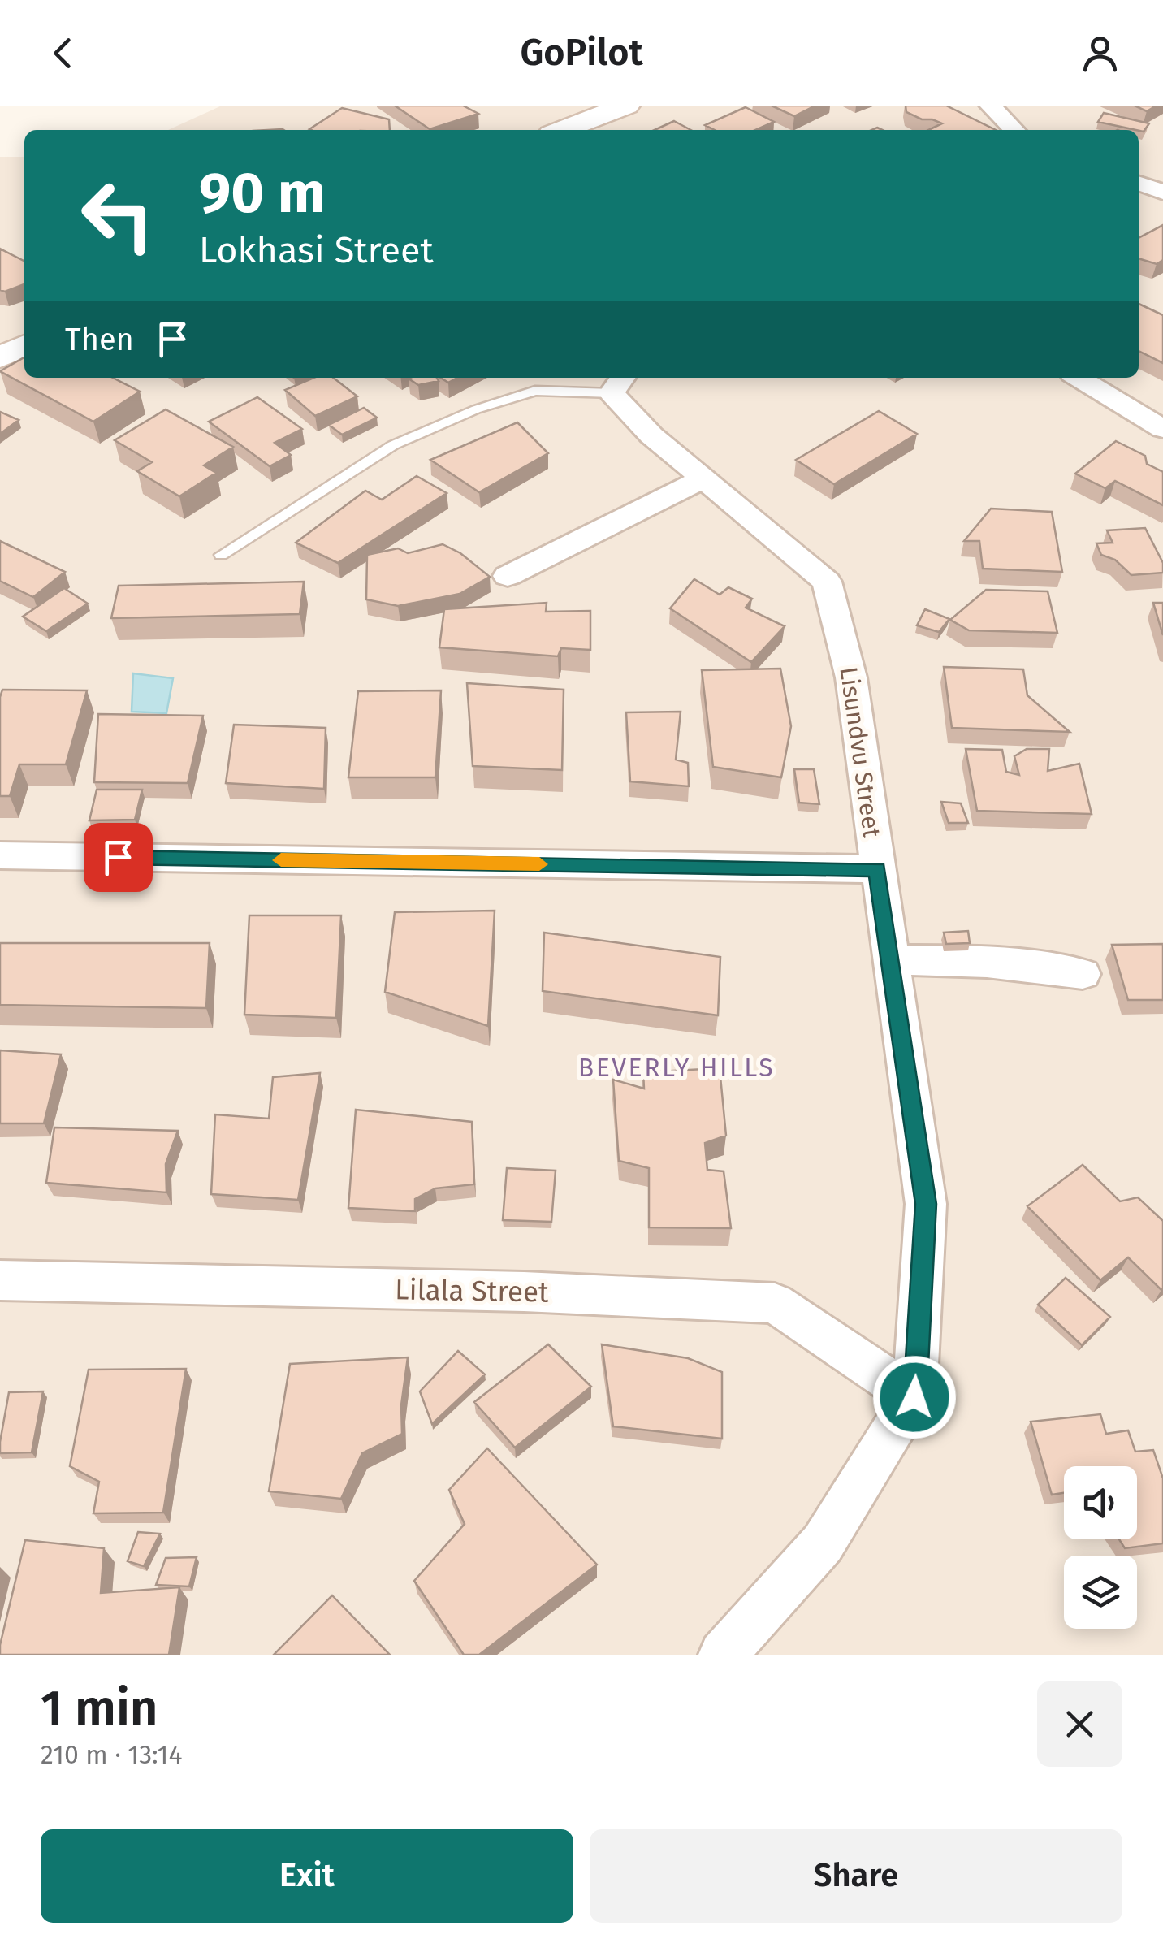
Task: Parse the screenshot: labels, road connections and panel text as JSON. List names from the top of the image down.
{
  "streets": {
    "street": ["Lisundvu Street", "Lilala Street"]
  },
  "crossings": [
    ["Lisundvu Street", "Lilala Street"]
  ],
  "districts": ["BEVERLY HILLS"],
  "page": {
    "header": "GoPilot",
    "turn": ["90 m", "Lokhasi Street"],
    "then": "Then",
    "heading": ["1 min", "210 m · 13:14"],
    "buttons": ["Exit", "Share"]
  }
}
